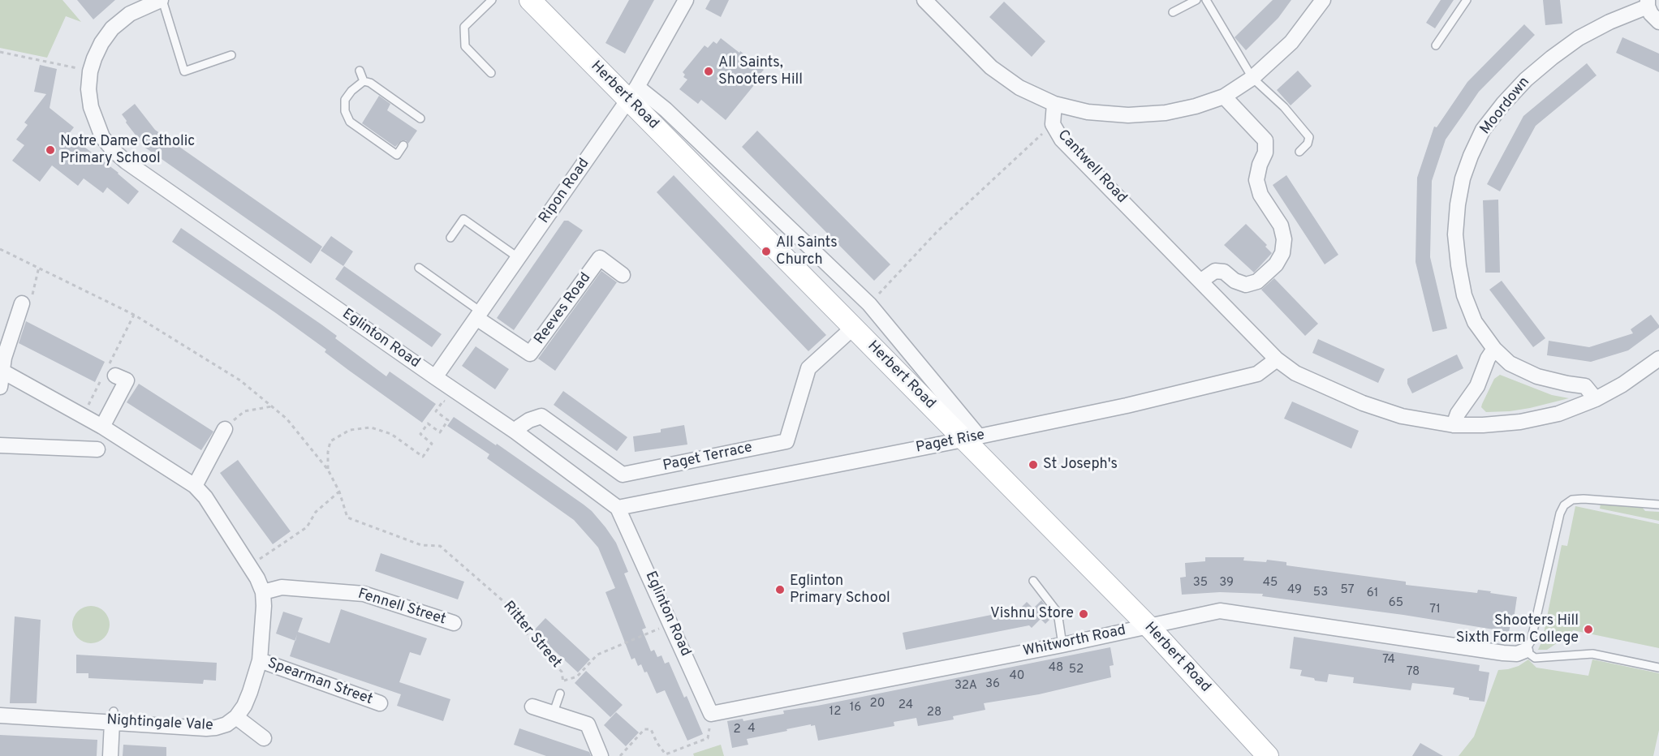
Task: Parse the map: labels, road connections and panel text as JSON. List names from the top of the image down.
{
  "streets": {
    "street": [
      "Herbert Road",
      "Moordown",
      "Cantwell Road",
      "Ripon Road",
      "Reeves Road",
      "Eglinton Road",
      "Paget Rise",
      "Paget Terrace",
      "Fennell Street",
      "Whitworth Road",
      "Spearman Street",
      "Nightingale Vale"
    ],
    "path": ["Ritter Street"]
  },
  "crossings": [
    ["Herbert Road", "Ripon Road"],
    ["Herbert Road", "Paget Rise"],
    ["Herbert Road", "Paget Terrace"],
    ["Herbert Road", "Whitworth Road"],
    ["Moordown", "Cantwell Road"],
    ["Cantwell Road", "Paget Rise"],
    ["Ripon Road", "Reeves Road"],
    ["Ripon Road", "Eglinton Road"],
    ["Eglinton Road", "Paget Rise"],
    ["Eglinton Road", "Paget Terrace"],
    ["Eglinton Road", "Whitworth Road"]
  ],
  "places": [
    "All Saints, Shooters Hill",
    "Notre Dame Catholic Primary School",
    "All Saints Church",
    "St Joseph's",
    "Eglinton Primary School",
    "Vishnu Store",
    "Shooters Hill Sixth Form College"
  ],
  "house_numbers": [
    "35",
    "39",
    "45",
    "49",
    "57",
    "53",
    "61",
    "65",
    "71",
    "74",
    "48",
    "52",
    "78",
    "40",
    "36",
    "32A",
    "20",
    "24",
    "16",
    "12",
    "28",
    "4",
    "2"
  ]
}
